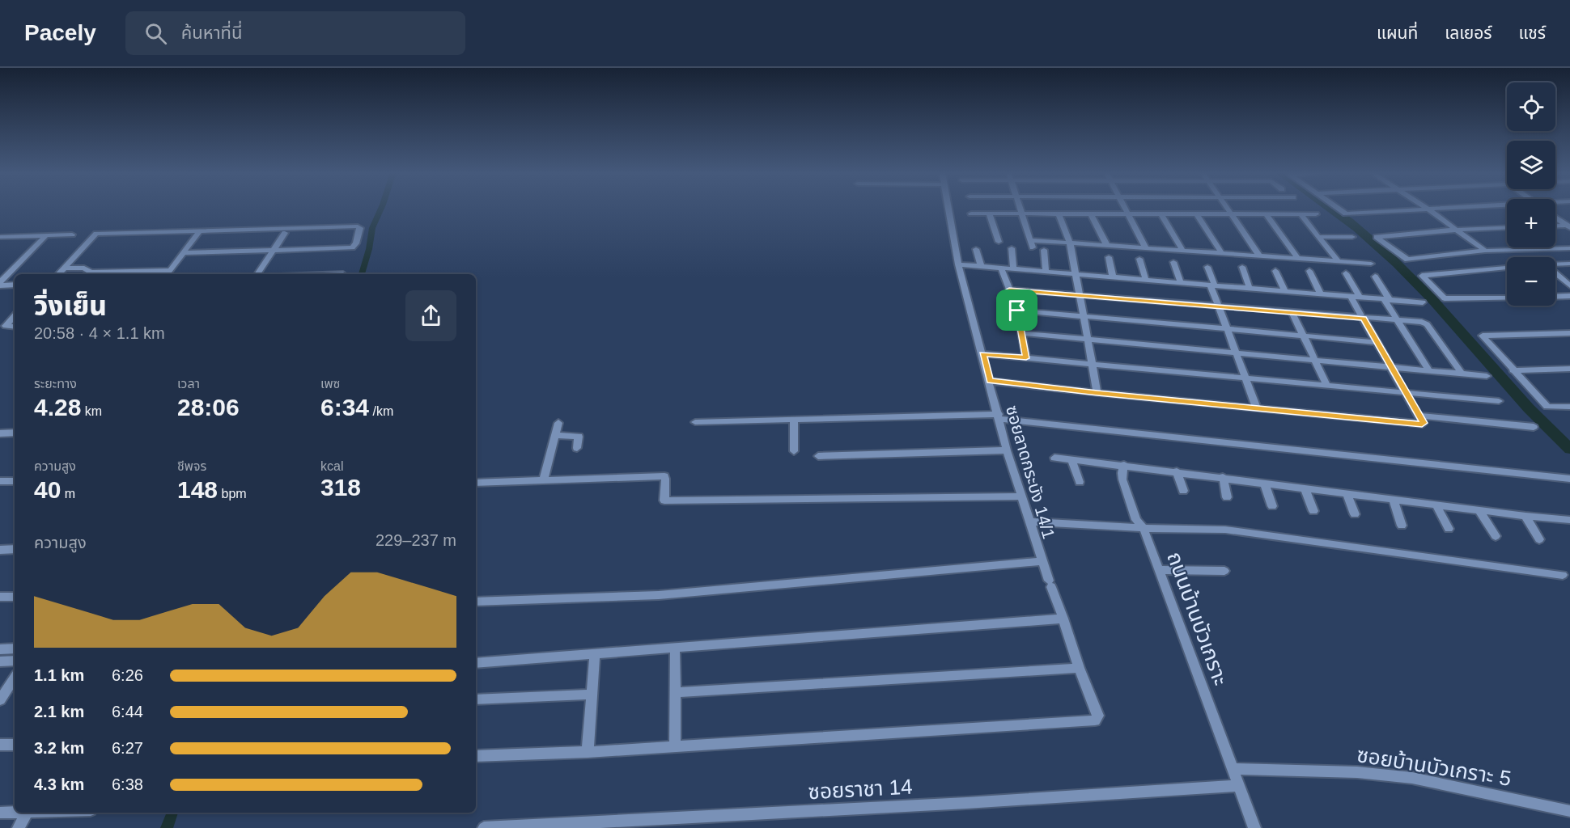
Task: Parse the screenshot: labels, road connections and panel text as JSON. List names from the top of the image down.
{
  "streets": {
    "street": [
      "ซอยลาดกระบัง 14/1",
      "ถนนบ้านบัวเกราะ",
      "ซอยบ้านบัวเกราะ 5",
      "ซอยราชา 14"
    ]
  },
  "crossings": [
    ["ถนนบ้านบัวเกราะ", "ซอยบ้านบัวเกราะ 5"],
    ["ถนนบ้านบัวเกราะ", "ซอยราชา 14"]
  ],
  "page": {
    "header": "Pacely",
    "search": "ค้นหาที่นี่",
    "nav": ["แผนที่", "เลเยอร์", "แชร์"],
    "map_buttons": ["+", "−"],
    "heading": ["วิ่งเย็น", "20:58 · 4 × 1.1 km"],
    "stats": [
      ["ระยะทาง", "4.28 km"],
      ["เวลา", "28:06"],
      ["เพซ", "6:34 /km"],
      ["ความสูง", "40 m"],
      ["ชีพจร", "148 bpm"],
      ["kcal", "318"]
    ],
    "chart": ["ความสูง", "229–237 m"],
    "list": [
      {
        "name": "1.1 km",
        "note": "6:26"
      },
      {
        "name": "2.1 km",
        "note": "6:44"
      },
      {
        "name": "3.2 km",
        "note": "6:27"
      },
      {
        "name": "4.3 km",
        "note": "6:38"
      }
    ]
  }
}
